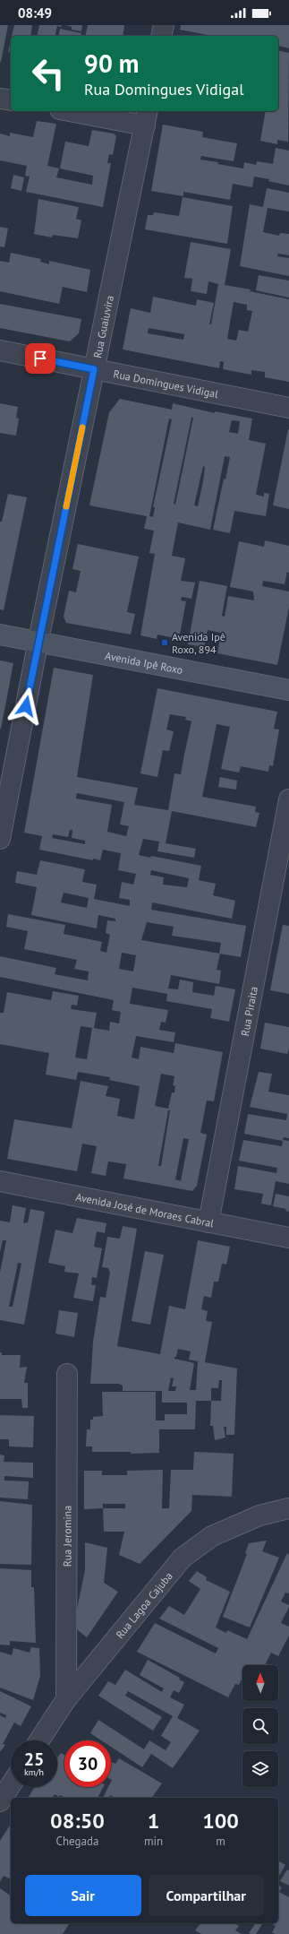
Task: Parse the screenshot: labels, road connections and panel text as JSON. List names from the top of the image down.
{
  "streets": {
    "street": [
      "Rua Guaiuvira",
      "Rua Domingues Vidigal",
      "Avenida Ipê Roxo",
      "Rua Piraita",
      "Avenida José de Moraes Cabral",
      "Rua Jeromina",
      "Rua Lagoa Cajuba"
    ]
  },
  "crossings": [
    ["Rua Guaiuvira", "Rua Domingues Vidigal"],
    ["Rua Guaiuvira", "Avenida Ipê Roxo"],
    ["Rua Piraita", "Avenida José de Moraes Cabral"],
    ["Rua Jeromina", "Rua Lagoa Cajuba"]
  ],
  "places": {
    "transit": ["Avenida Ipê Roxo, 894"]
  },
  "north": "top",
  "page": {
    "status": "08:49",
    "turn": ["90 m", "Rua Domingues Vidigal"],
    "speed": "25 km/h",
    "limit": "30",
    "eta": [
      "08:50",
      "Chegada",
      "1",
      "min",
      "100",
      "m"
    ],
    "buttons": ["Sair", "Compartilhar"]
  }
}
